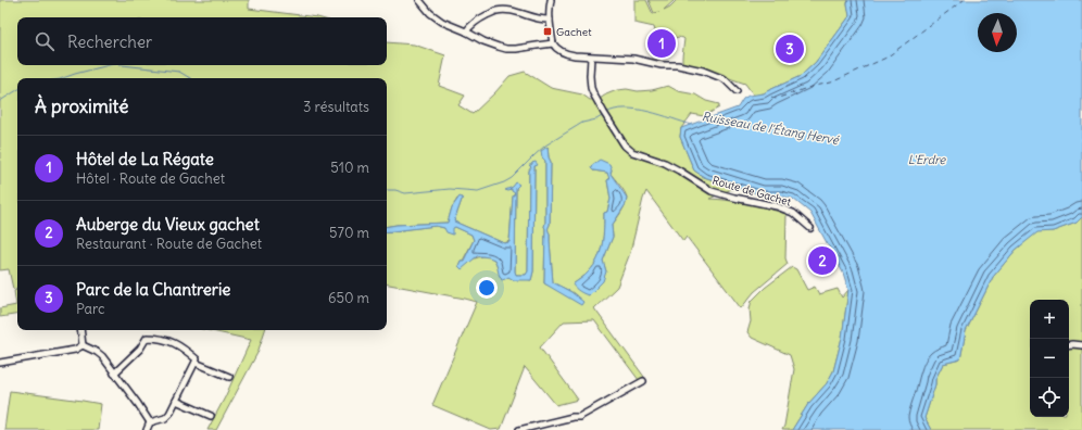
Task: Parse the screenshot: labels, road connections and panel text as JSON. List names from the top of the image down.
{
  "streets": {
    "street": ["Route de Gachet"]
  },
  "water": ["Ruisseau de l'Étang Hervé", "L'Erdre"],
  "places": {
    "transit": ["Gachet"]
  },
  "north": "bottom",
  "page": {
    "search": "Rechercher",
    "pins": ["1", "3", "2"],
    "heading": ["À proximité", "3 résultats"],
    "list": [
      {
        "mark": "1",
        "name": "Hôtel de La Régate",
        "note": "Hôtel · Route de Gachet",
        "value": "510 m"
      },
      {
        "mark": "2",
        "name": "Auberge du Vieux gachet",
        "note": "Restaurant · Route de Gachet",
        "value": "570 m"
      },
      {
        "mark": "3",
        "name": "Parc de la Chantrerie",
        "note": "Parc",
        "value": "650 m"
      }
    ],
    "map_buttons": ["+", "−"]
  }
}
